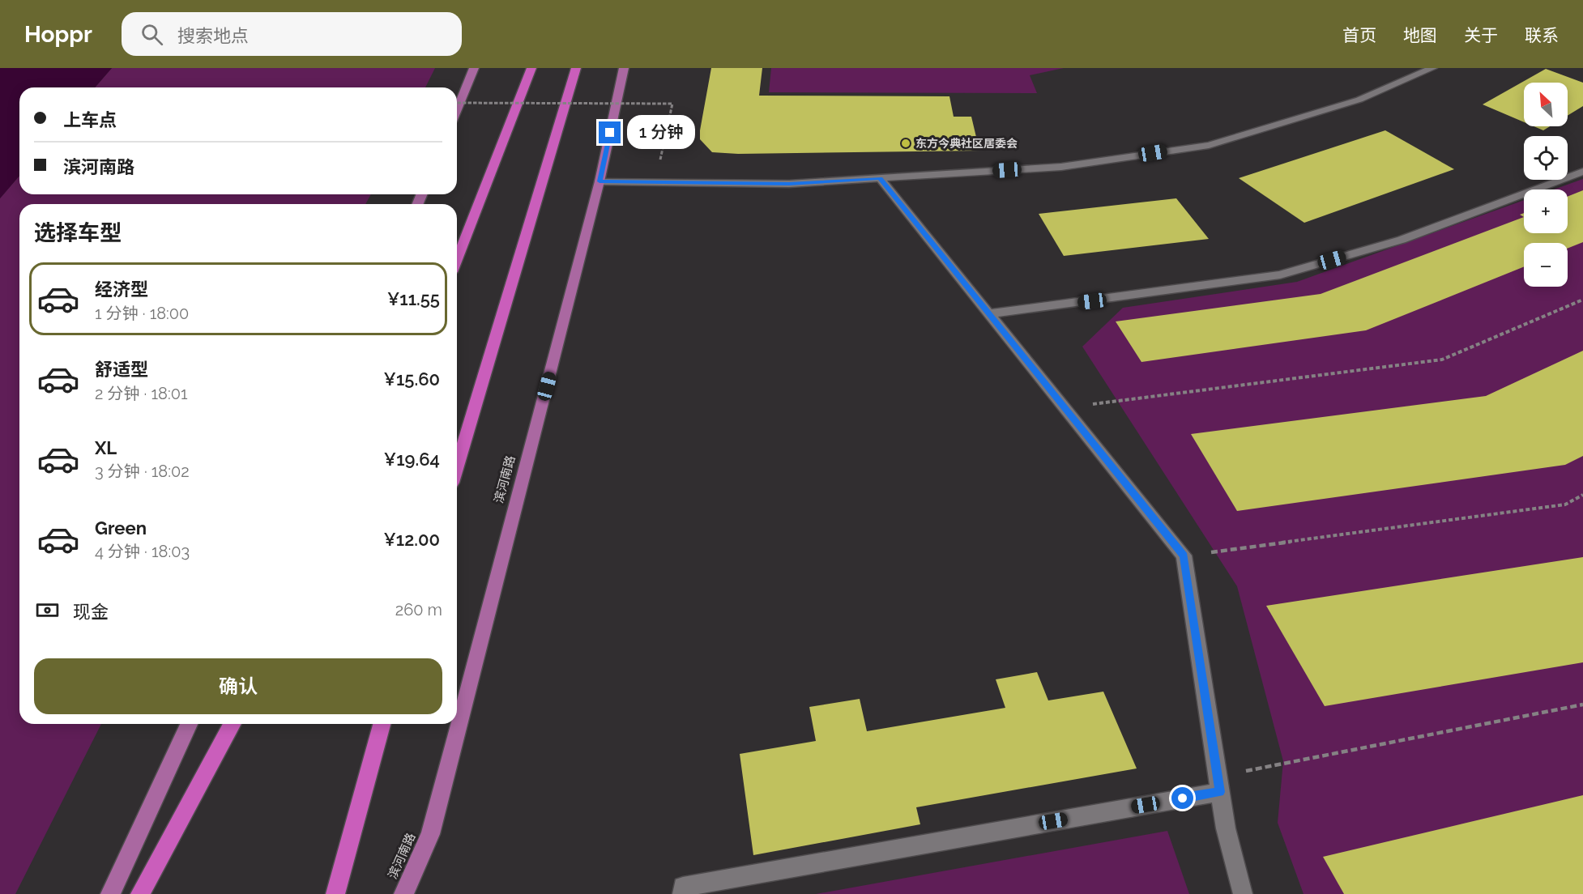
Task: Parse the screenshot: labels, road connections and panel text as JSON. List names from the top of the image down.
{
  "streets": {
    "main road": ["滨河南路"]
  },
  "places": ["东方今典社区居委会"],
  "north": "top left",
  "page": {
    "header": "Hoppr",
    "search": "搜索地点",
    "nav": [
      "首页",
      "地图",
      "关于",
      "联系"
    ],
    "map_buttons": ["+", "−"],
    "banner": ["上车点", "滨河南路"],
    "bubble": "1 分钟",
    "heading": "选择车型",
    "list": [
      {
        "name": "经济型",
        "note": "1 分钟 · 18:00",
        "value": "¥11.55"
      },
      {
        "name": "舒适型",
        "note": "2 分钟 · 18:01",
        "value": "¥15.60"
      },
      {
        "name": "XL",
        "note": "3 分钟 · 18:02",
        "value": "¥19.64"
      },
      {
        "name": "Green",
        "note": "4 分钟 · 18:03",
        "value": "¥12.00"
      }
    ],
    "pay": ["现金", "260 m"],
    "buttons": "确认"
  }
}
